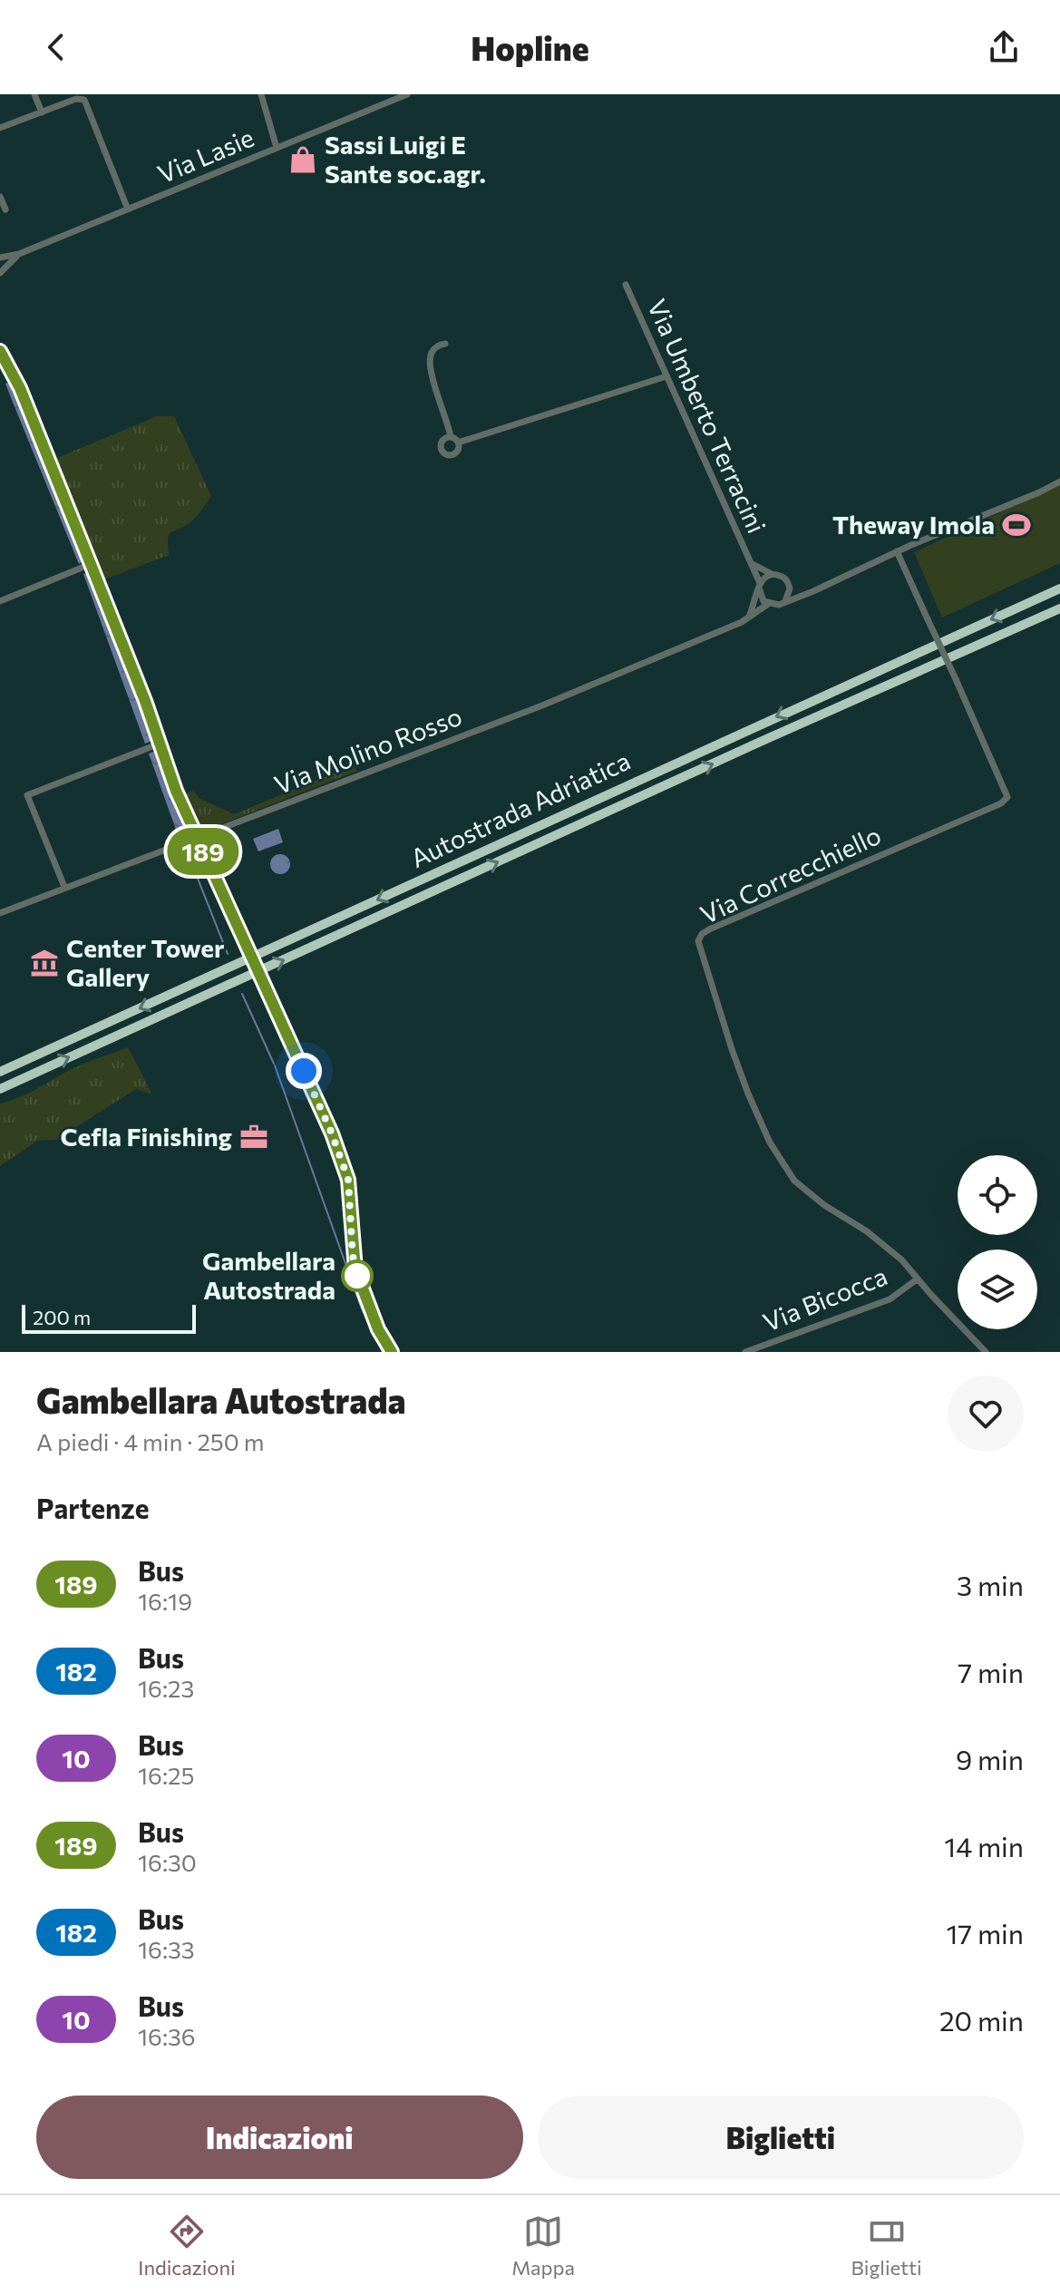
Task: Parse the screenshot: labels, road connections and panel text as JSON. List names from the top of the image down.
{
  "streets": {
    "highway": ["Autostrada Adriatica"],
    "street": [
      "Via Lasie",
      "Via Umberto Terracini",
      "Via Molino Rosso",
      "Via Correcchiello",
      "Via Bicocca"
    ]
  },
  "crossings": [
    ["Via Umberto Terracini", "Via Molino Rosso"],
    ["Via Correcchiello", "Via Bicocca"]
  ],
  "places": {
    "shop": ["Sassi Luigi E Sante soc.agr."],
    "sports": ["Theway Imola"],
    "museum": ["Center Tower Gallery"],
    "office": ["Cefla Finishing"],
    "other": ["Gambellara Autostrada"]
  },
  "lines": ["bus line 189"],
  "scale_bar": "200 m",
  "page": {
    "header": "Hopline",
    "on_map": "189",
    "scale": "200 m",
    "heading": [
      ["Gambellara Autostrada", "A piedi · 4 min · 250 m"],
      "Partenze"
    ],
    "list": [
      {
        "mark": "189",
        "name": "Bus",
        "note": "16:19",
        "value": "3 min"
      },
      {
        "mark": "182",
        "name": "Bus",
        "note": "16:23",
        "value": "7 min"
      },
      {
        "mark": "10",
        "name": "Bus",
        "note": "16:25",
        "value": "9 min"
      },
      {
        "mark": "189",
        "name": "Bus",
        "note": "16:30",
        "value": "14 min"
      },
      {
        "mark": "182",
        "name": "Bus",
        "note": "16:33",
        "value": "17 min"
      },
      {
        "mark": "10",
        "name": "Bus",
        "note": "16:36",
        "value": "20 min"
      }
    ],
    "buttons": ["Indicazioni", "Biglietti"],
    "tabs": ["Indicazioni", "Mappa", "Biglietti"]
  }
}
